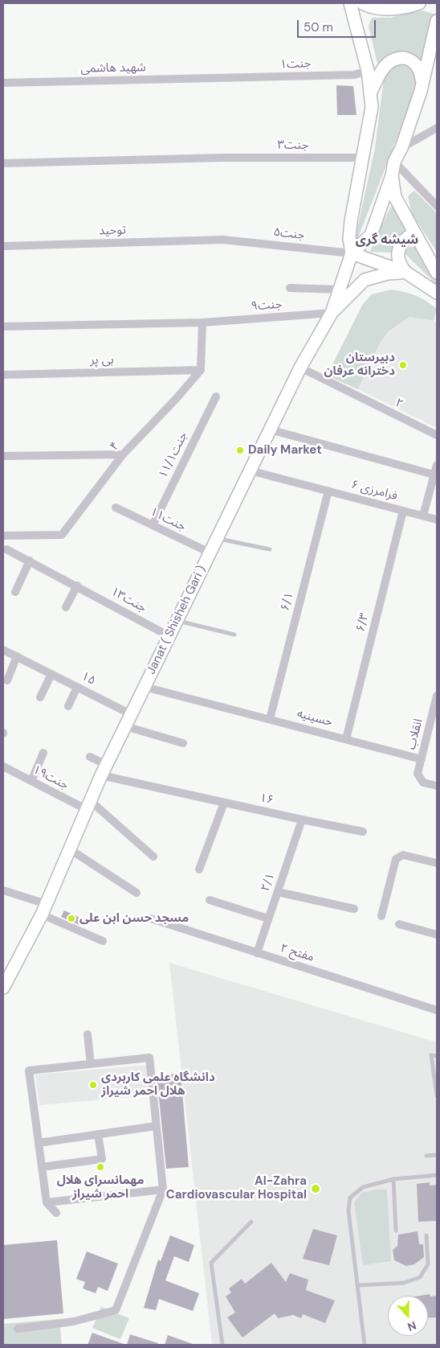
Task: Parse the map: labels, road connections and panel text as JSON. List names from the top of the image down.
{
  "streets": {
    "street": [
      "جنت۱",
      "شهید هاشمی",
      "جنت۳",
      "توحید",
      "جنت۵",
      "جنت۹",
      "بی پر",
      "۲",
      "۴",
      "جنت۱۱/۱",
      "فرامرزی ۶",
      "جنت۱۱",
      "جنت۱۳",
      "۶/۱",
      "Janat ( Shisheh Gari )",
      "۶/۳",
      "۱۵",
      "حسینیه",
      "انقلاب",
      "جنت۱۹",
      "۱۶",
      "۲/۱",
      "مفتح ۲"
    ]
  },
  "crossings": [
    ["جنت۱", "شهید هاشمی"],
    ["توحید", "جنت۵"],
    ["جنت۵", "Janat ( Shisheh Gari )"],
    ["جنت۹", "Janat ( Shisheh Gari )"],
    ["بی پر", "۴"],
    ["۲", "Janat ( Shisheh Gari )"],
    ["جنت۱۱/۱", "جنت۱۱"],
    ["فرامرزی ۶", "۶/۱"],
    ["فرامرزی ۶", "Janat ( Shisheh Gari )"],
    ["فرامرزی ۶", "۶/۳"],
    ["جنت۱۱", "Janat ( Shisheh Gari )"],
    ["جنت۱۳", "Janat ( Shisheh Gari )"],
    ["۶/۱", "حسینیه"],
    ["Janat ( Shisheh Gari )", "۱۵"],
    ["Janat ( Shisheh Gari )", "حسینیه"],
    ["Janat ( Shisheh Gari )", "جنت۱۹"],
    ["Janat ( Shisheh Gari )", "۱۶"],
    ["۶/۳", "حسینیه"],
    ["حسینیه", "انقلاب"],
    ["۱۶", "۲/۱"],
    ["۲/۱", "مفتح ۲"]
  ],
  "districts": ["شیشه گری"],
  "places": [
    "دبیرستان دخترانه عرفان",
    "Daily Market",
    "مسجد حسن ابن علی",
    "دانشگاه علمی کاربردی هلال احمر شیراز",
    "مهمانسرای هلال احمر شیراز",
    "Al-Zahra Cardiovascular Hospital"
  ],
  "scale_bar": "50 m",
  "north": "bottom"
}
